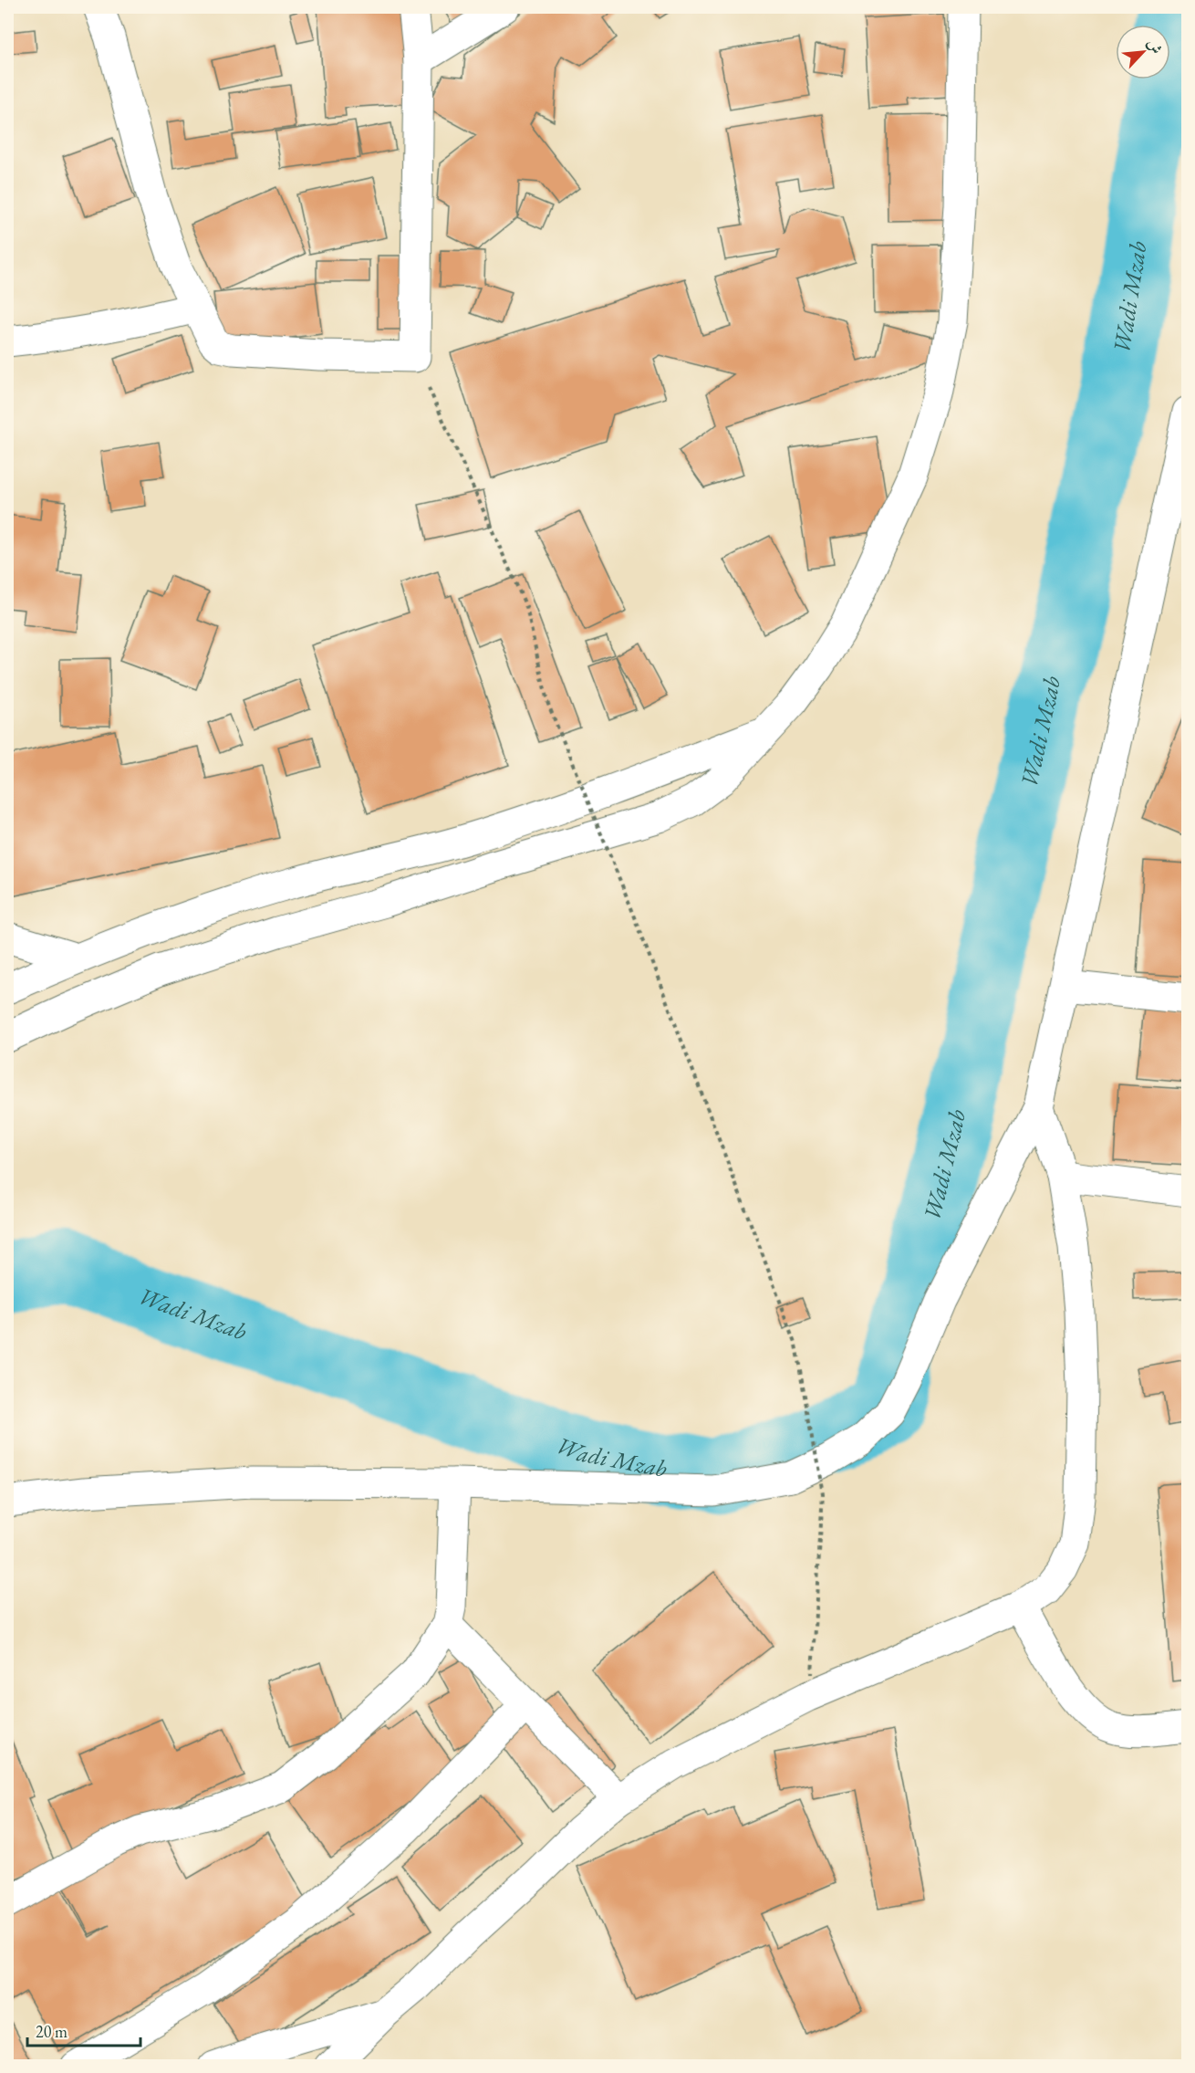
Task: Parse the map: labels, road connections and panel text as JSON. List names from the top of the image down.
{
  "water": ["Wadi Mzab"],
  "scale_bar": "20 m",
  "north": "top right"
}
